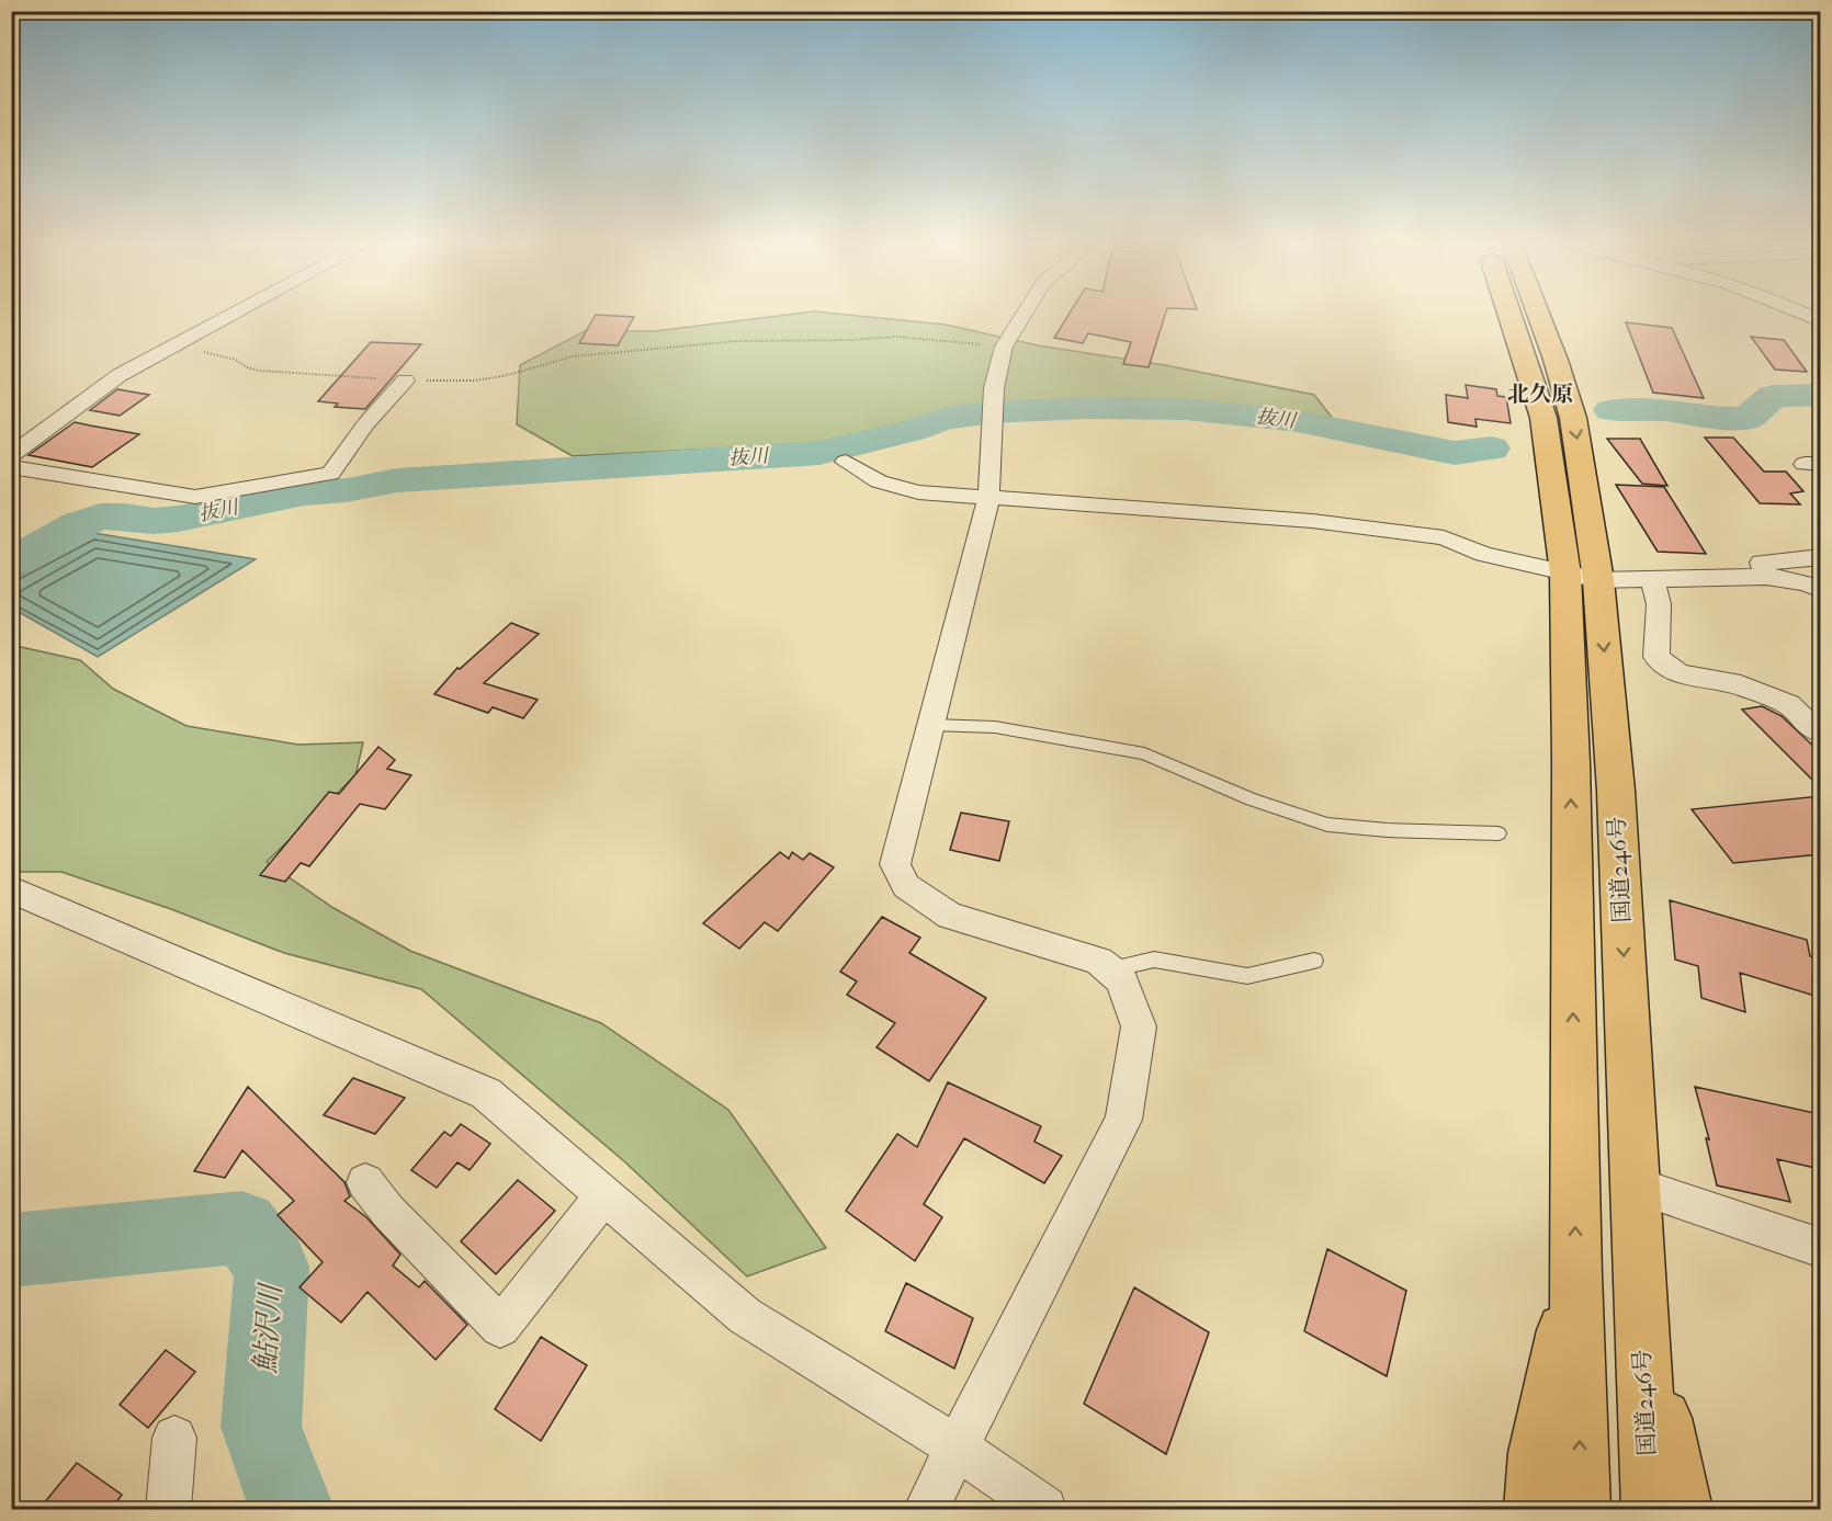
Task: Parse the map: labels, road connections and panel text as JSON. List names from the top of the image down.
{
  "streets": {
    "highway": ["国道246号"]
  },
  "districts": ["北久原"],
  "water": ["抜川", "鮎沢川"]
}
